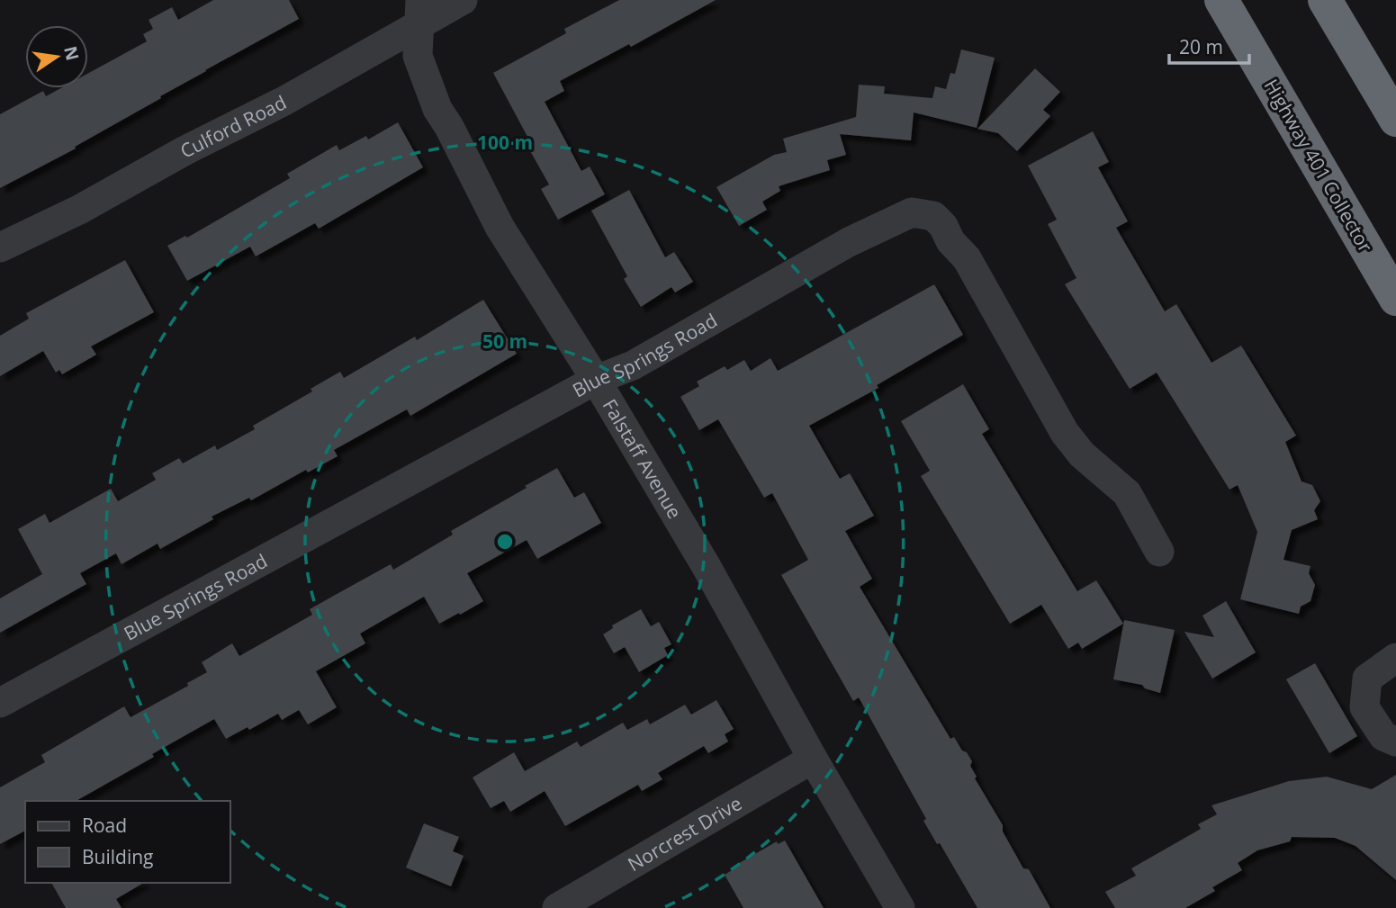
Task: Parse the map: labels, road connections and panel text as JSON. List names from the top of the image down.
{
  "streets": {
    "highway": ["Highway 401 Collector"],
    "street": [
      "Culford Road",
      "Blue Springs Road",
      "Falstaff Avenue",
      "Norcrest Drive"
    ]
  },
  "crossings": [
    ["Culford Road", "Falstaff Avenue"],
    ["Blue Springs Road", "Falstaff Avenue"],
    ["Falstaff Avenue", "Norcrest Drive"]
  ],
  "legend": ["Road", "Building"],
  "scale_bar": "20 m",
  "north": "right",
  "rings": ["100 m", "50 m"]
}
